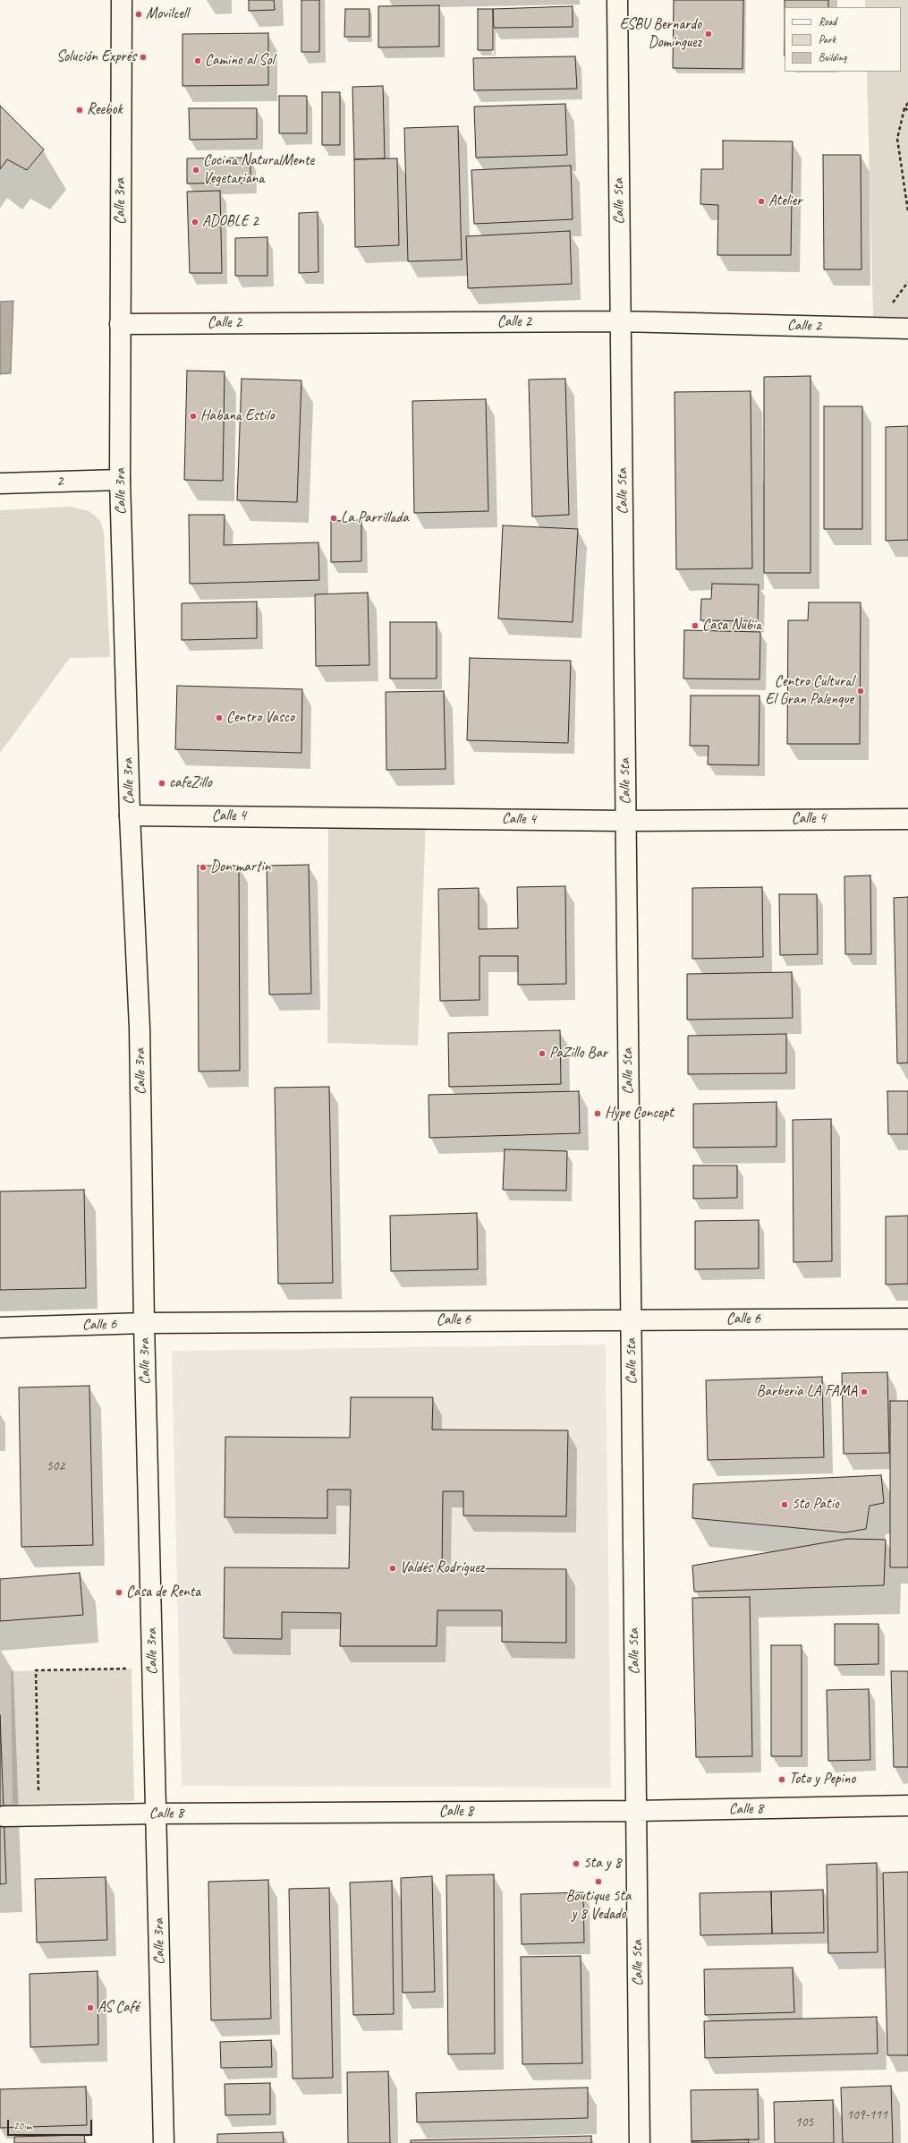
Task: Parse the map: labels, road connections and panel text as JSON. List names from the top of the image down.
{
  "streets": {
    "street": [
      "Calle 3ra",
      "Calle 5ta",
      "Calle 2",
      "2",
      "Calle 4",
      "Calle 6",
      "Calle 8"
    ]
  },
  "crossings": [
    ["Calle 3ra", "Calle 2"],
    ["Calle 3ra", "2"],
    ["Calle 3ra", "Calle 4"],
    ["Calle 3ra", "Calle 6"],
    ["Calle 3ra", "Calle 8"],
    ["Calle 5ta", "Calle 2"],
    ["Calle 5ta", "Calle 4"],
    ["Calle 5ta", "Calle 6"],
    ["Calle 5ta", "Calle 8"]
  ],
  "places": [
    "Movilcell",
    "ESBU Bernardo Domínguez",
    "Solución Exprés",
    "Camino al Sol",
    "Reebok",
    "Cocina NaturalMente Vegetariana",
    "Atelier",
    "ADOBLE 2",
    "Habana Estilo",
    "La Parrillada",
    "Casa Nubia",
    "Centro Cultural El Gran Palenque",
    "Centro Vasco",
    "cafeZillo",
    "Don martin",
    "PaZillo Bar",
    "Hype Concept",
    "Barbería LA FAMA",
    "5to Patio",
    "Valdés Rodríguez",
    "Casa de Renta",
    "Toto y Pepino",
    "5ta y 8",
    "Boutique 5ta y 8 Vedado",
    "AS Café"
  ],
  "house_numbers": ["502", "109-111", "105"],
  "legend": ["Road", "Park", "Building"],
  "scale_bar": "20 m"
}
